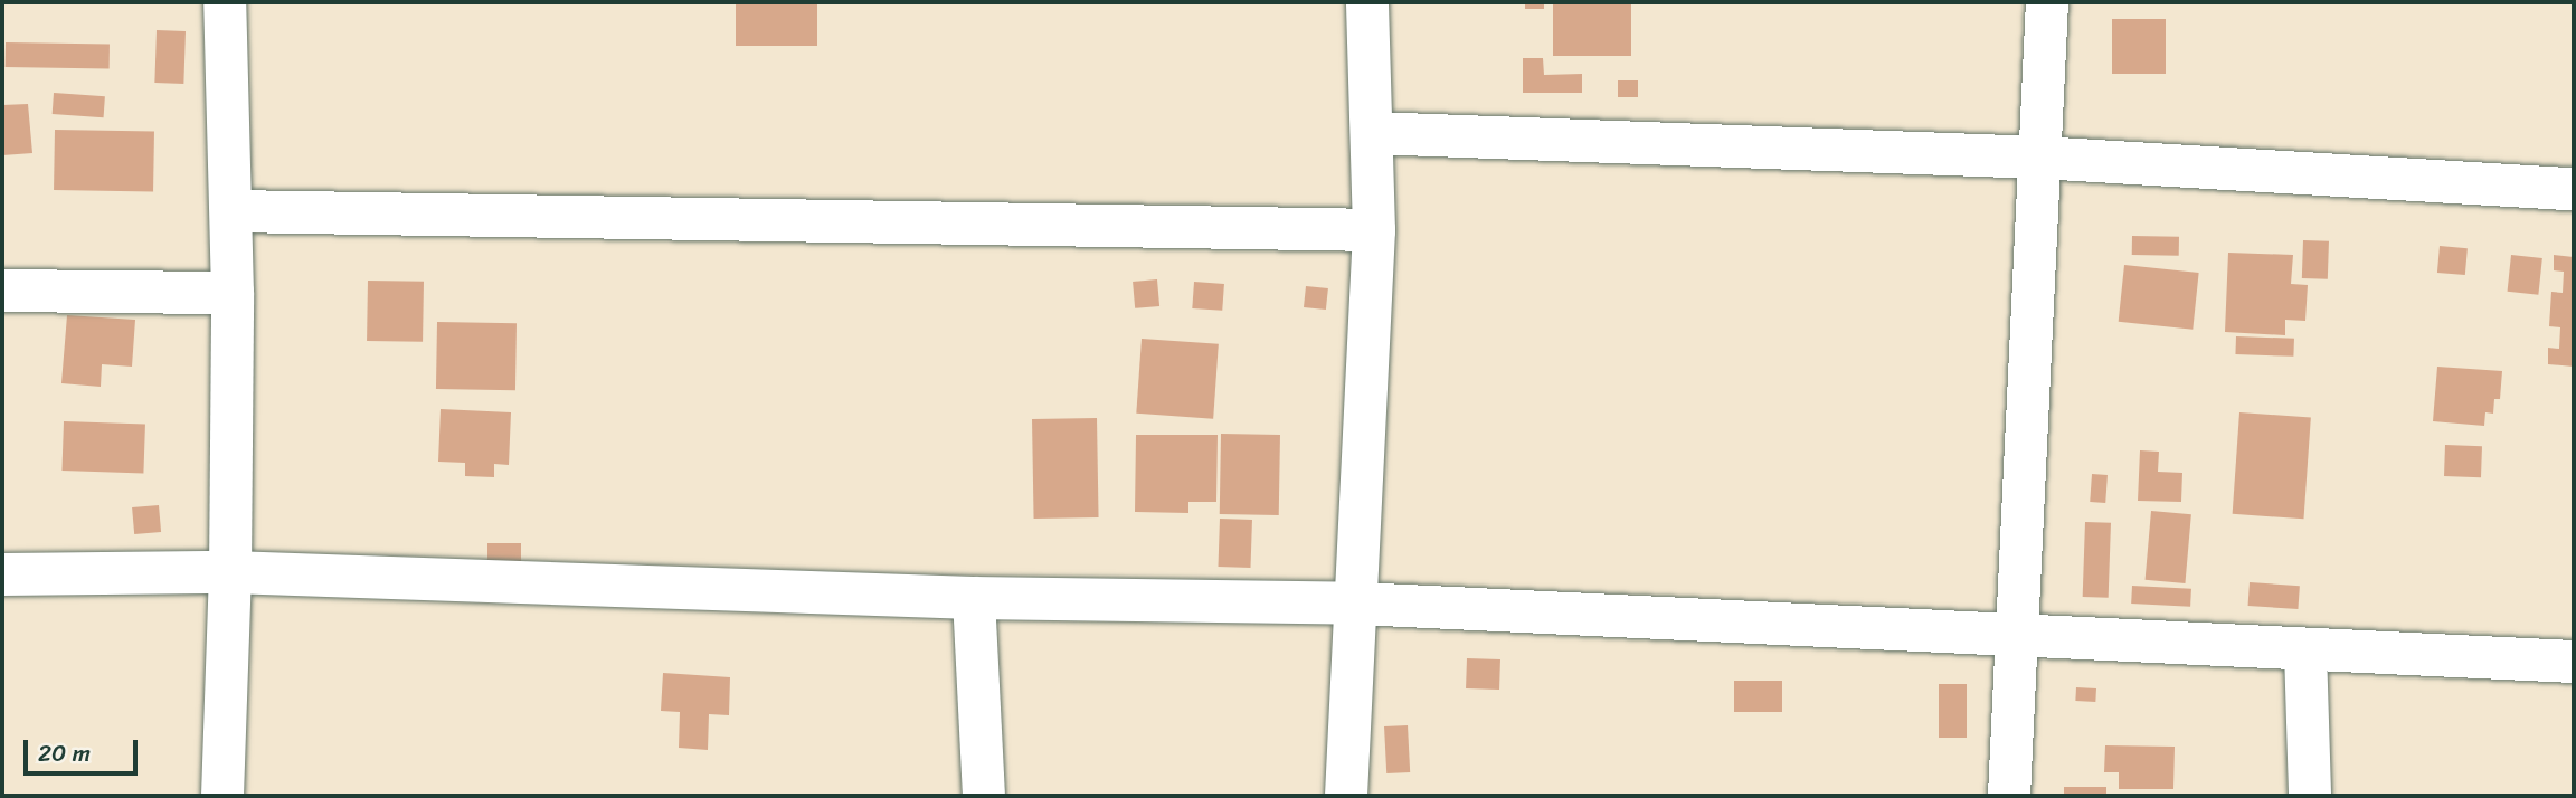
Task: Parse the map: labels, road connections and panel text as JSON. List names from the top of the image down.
{
  "scale_bar": "20 m"
}
